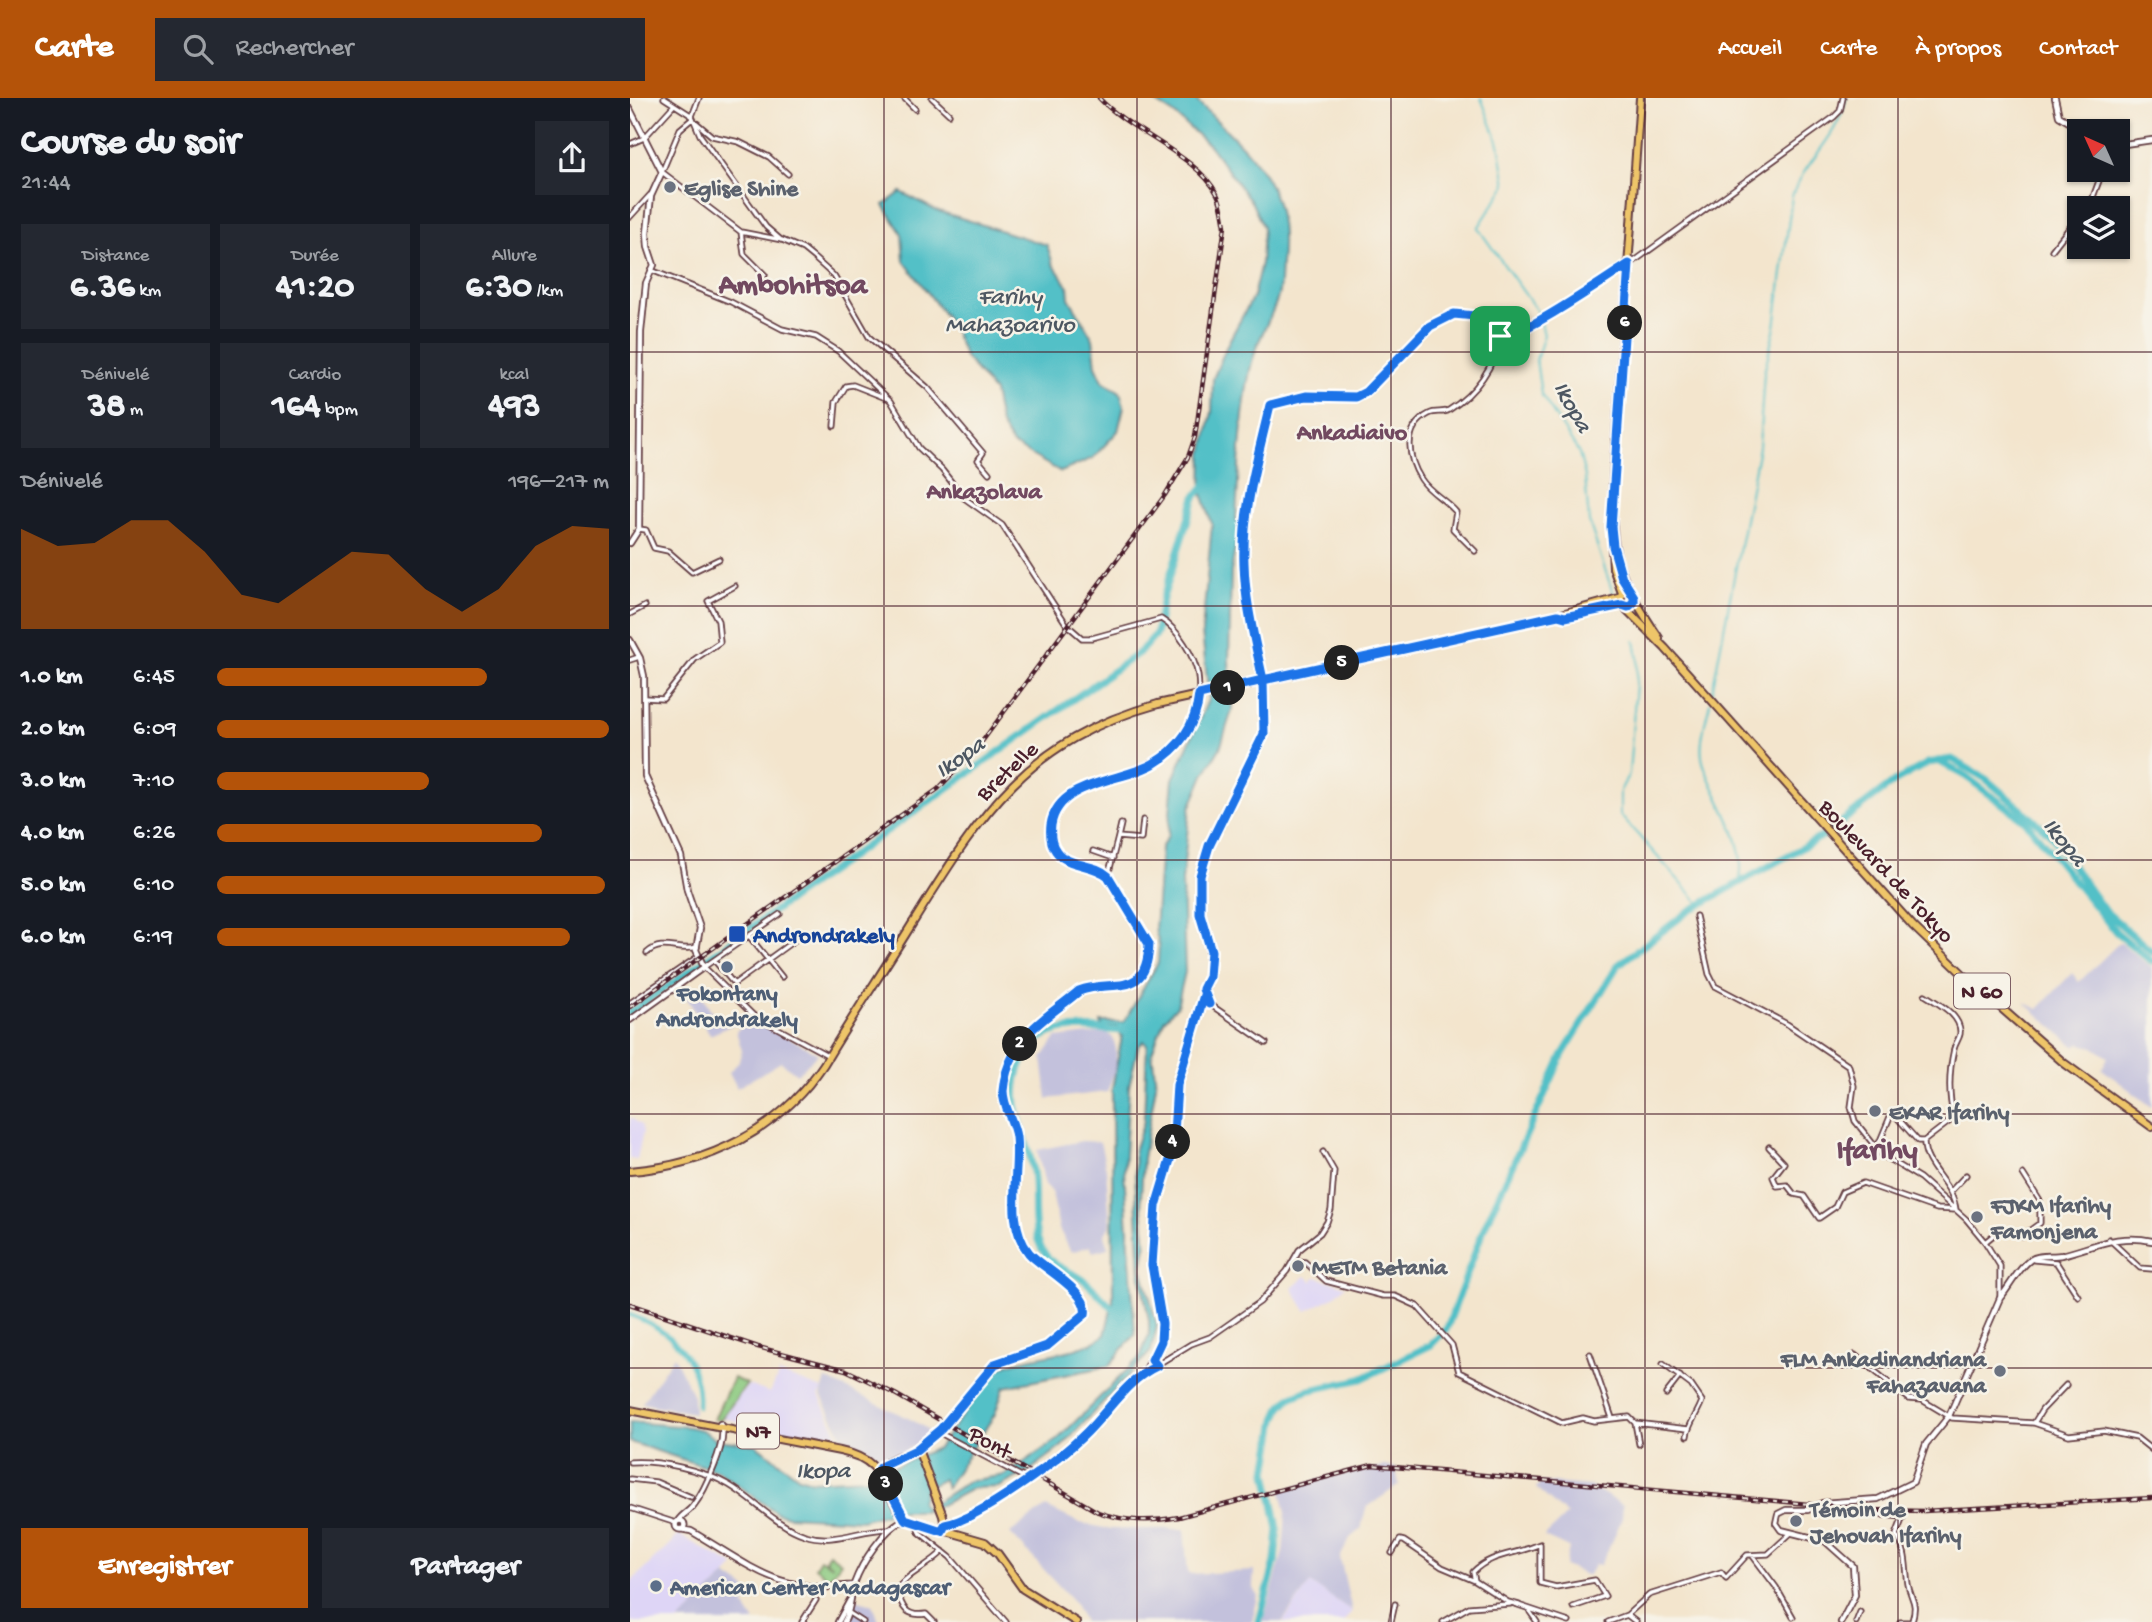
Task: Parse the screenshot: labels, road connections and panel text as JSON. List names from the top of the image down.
{
  "streets": {
    "main road": [
      "Bretelle",
      "Boulevard de Tokyo",
      "N 60",
      "N7"
    ],
    "street": ["Pont"]
  },
  "crossings": [
    ["Bretelle", "Boulevard de Tokyo"]
  ],
  "districts": [
    "Ambohitsoa",
    "Ankadiaivo",
    "Ankazolava",
    "Ifarihy"
  ],
  "water": ["Farihy Mahazoarivo", "Ikopa"],
  "places": {
    "other": [
      "Eglise Shine",
      "Fokontany Androndrakely",
      "EKAR Ifarihy",
      "FJKM Ifarihy Famonjena",
      "METM Betania",
      "FLM Ankadinandriana Fahazavana",
      "Témoin de Jehovah Ifarihy",
      "American Center Madagascar"
    ],
    "transit": ["Androndrakely"]
  },
  "north": "top left",
  "page": {
    "header": "Carte",
    "search": "Rechercher",
    "nav": [
      "Accueil",
      "Carte",
      "À propos",
      "Contact"
    ],
    "heading": ["Course du soir", "21:44"],
    "stats": [
      ["Distance", "6.36 km"],
      ["Durée", "41:20"],
      ["Allure", "6:30 /km"],
      ["Dénivelé", "38 m"],
      ["Cardio", "164 bpm"],
      ["kcal", "493"]
    ],
    "pins": [
      "6",
      "5",
      "1",
      "2",
      "4",
      "3"
    ],
    "chart": ["Dénivelé", "196–217 m"],
    "list": [
      {
        "name": "1.0 km",
        "note": "6:45"
      },
      {
        "name": "2.0 km",
        "note": "6:09"
      },
      {
        "name": "3.0 km",
        "note": "7:10"
      },
      {
        "name": "4.0 km",
        "note": "6:26"
      },
      {
        "name": "5.0 km",
        "note": "6:10"
      },
      {
        "name": "6.0 km",
        "note": "6:19"
      }
    ],
    "buttons": ["Enregistrer", "Partager"]
  }
}
